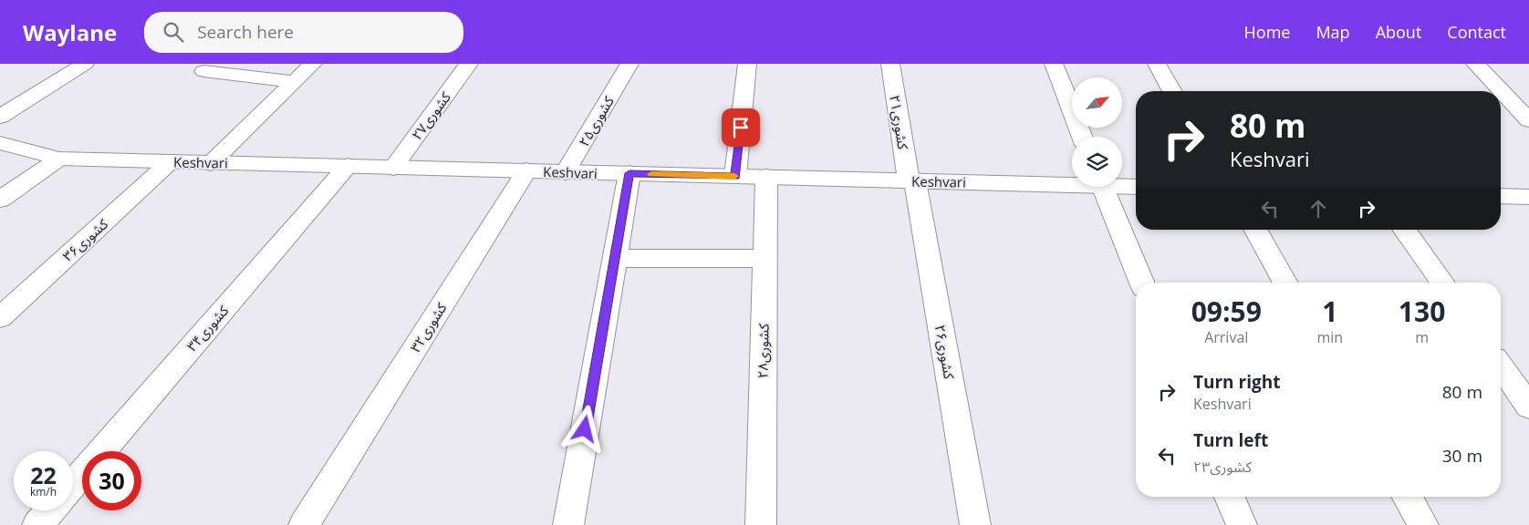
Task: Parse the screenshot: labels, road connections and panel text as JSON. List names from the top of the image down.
{
  "streets": {
    "street": [
      "کشوری۲۷",
      "کشوری۲۵",
      "۲۱کشوری",
      "Keshvari",
      "کشوری۳۶",
      "کشوری۳۲",
      "کشوری۳۴",
      "کشوری۲۸",
      "کشوری۲۶"
    ]
  },
  "crossings": [
    ["کشوری۲۷", "Keshvari"],
    ["کشوری۲۵", "Keshvari"],
    ["۲۱کشوری", "Keshvari"],
    ["۲۱کشوری", "کشوری۲۶"],
    ["Keshvari", "کشوری۳۶"],
    ["Keshvari", "کشوری۳۲"],
    ["Keshvari", "کشوری۳۴"],
    ["Keshvari", "کشوری۲۸"],
    ["Keshvari", "کشوری۲۶"]
  ],
  "north": "top right",
  "page": {
    "header": "Waylane",
    "search": "Search here",
    "nav": [
      "Home",
      "Map",
      "About",
      "Contact"
    ],
    "turn": ["80 m", "Keshvari"],
    "eta": [
      "09:59",
      "Arrival",
      "1",
      "min",
      "130",
      "m"
    ],
    "list": [
      {
        "name": "Turn right",
        "note": "Keshvari",
        "value": "80 m"
      },
      {
        "name": "Turn left",
        "note": "کشوری۲۳",
        "value": "30 m"
      }
    ],
    "speed": "22 km/h",
    "limit": "30"
  }
}
